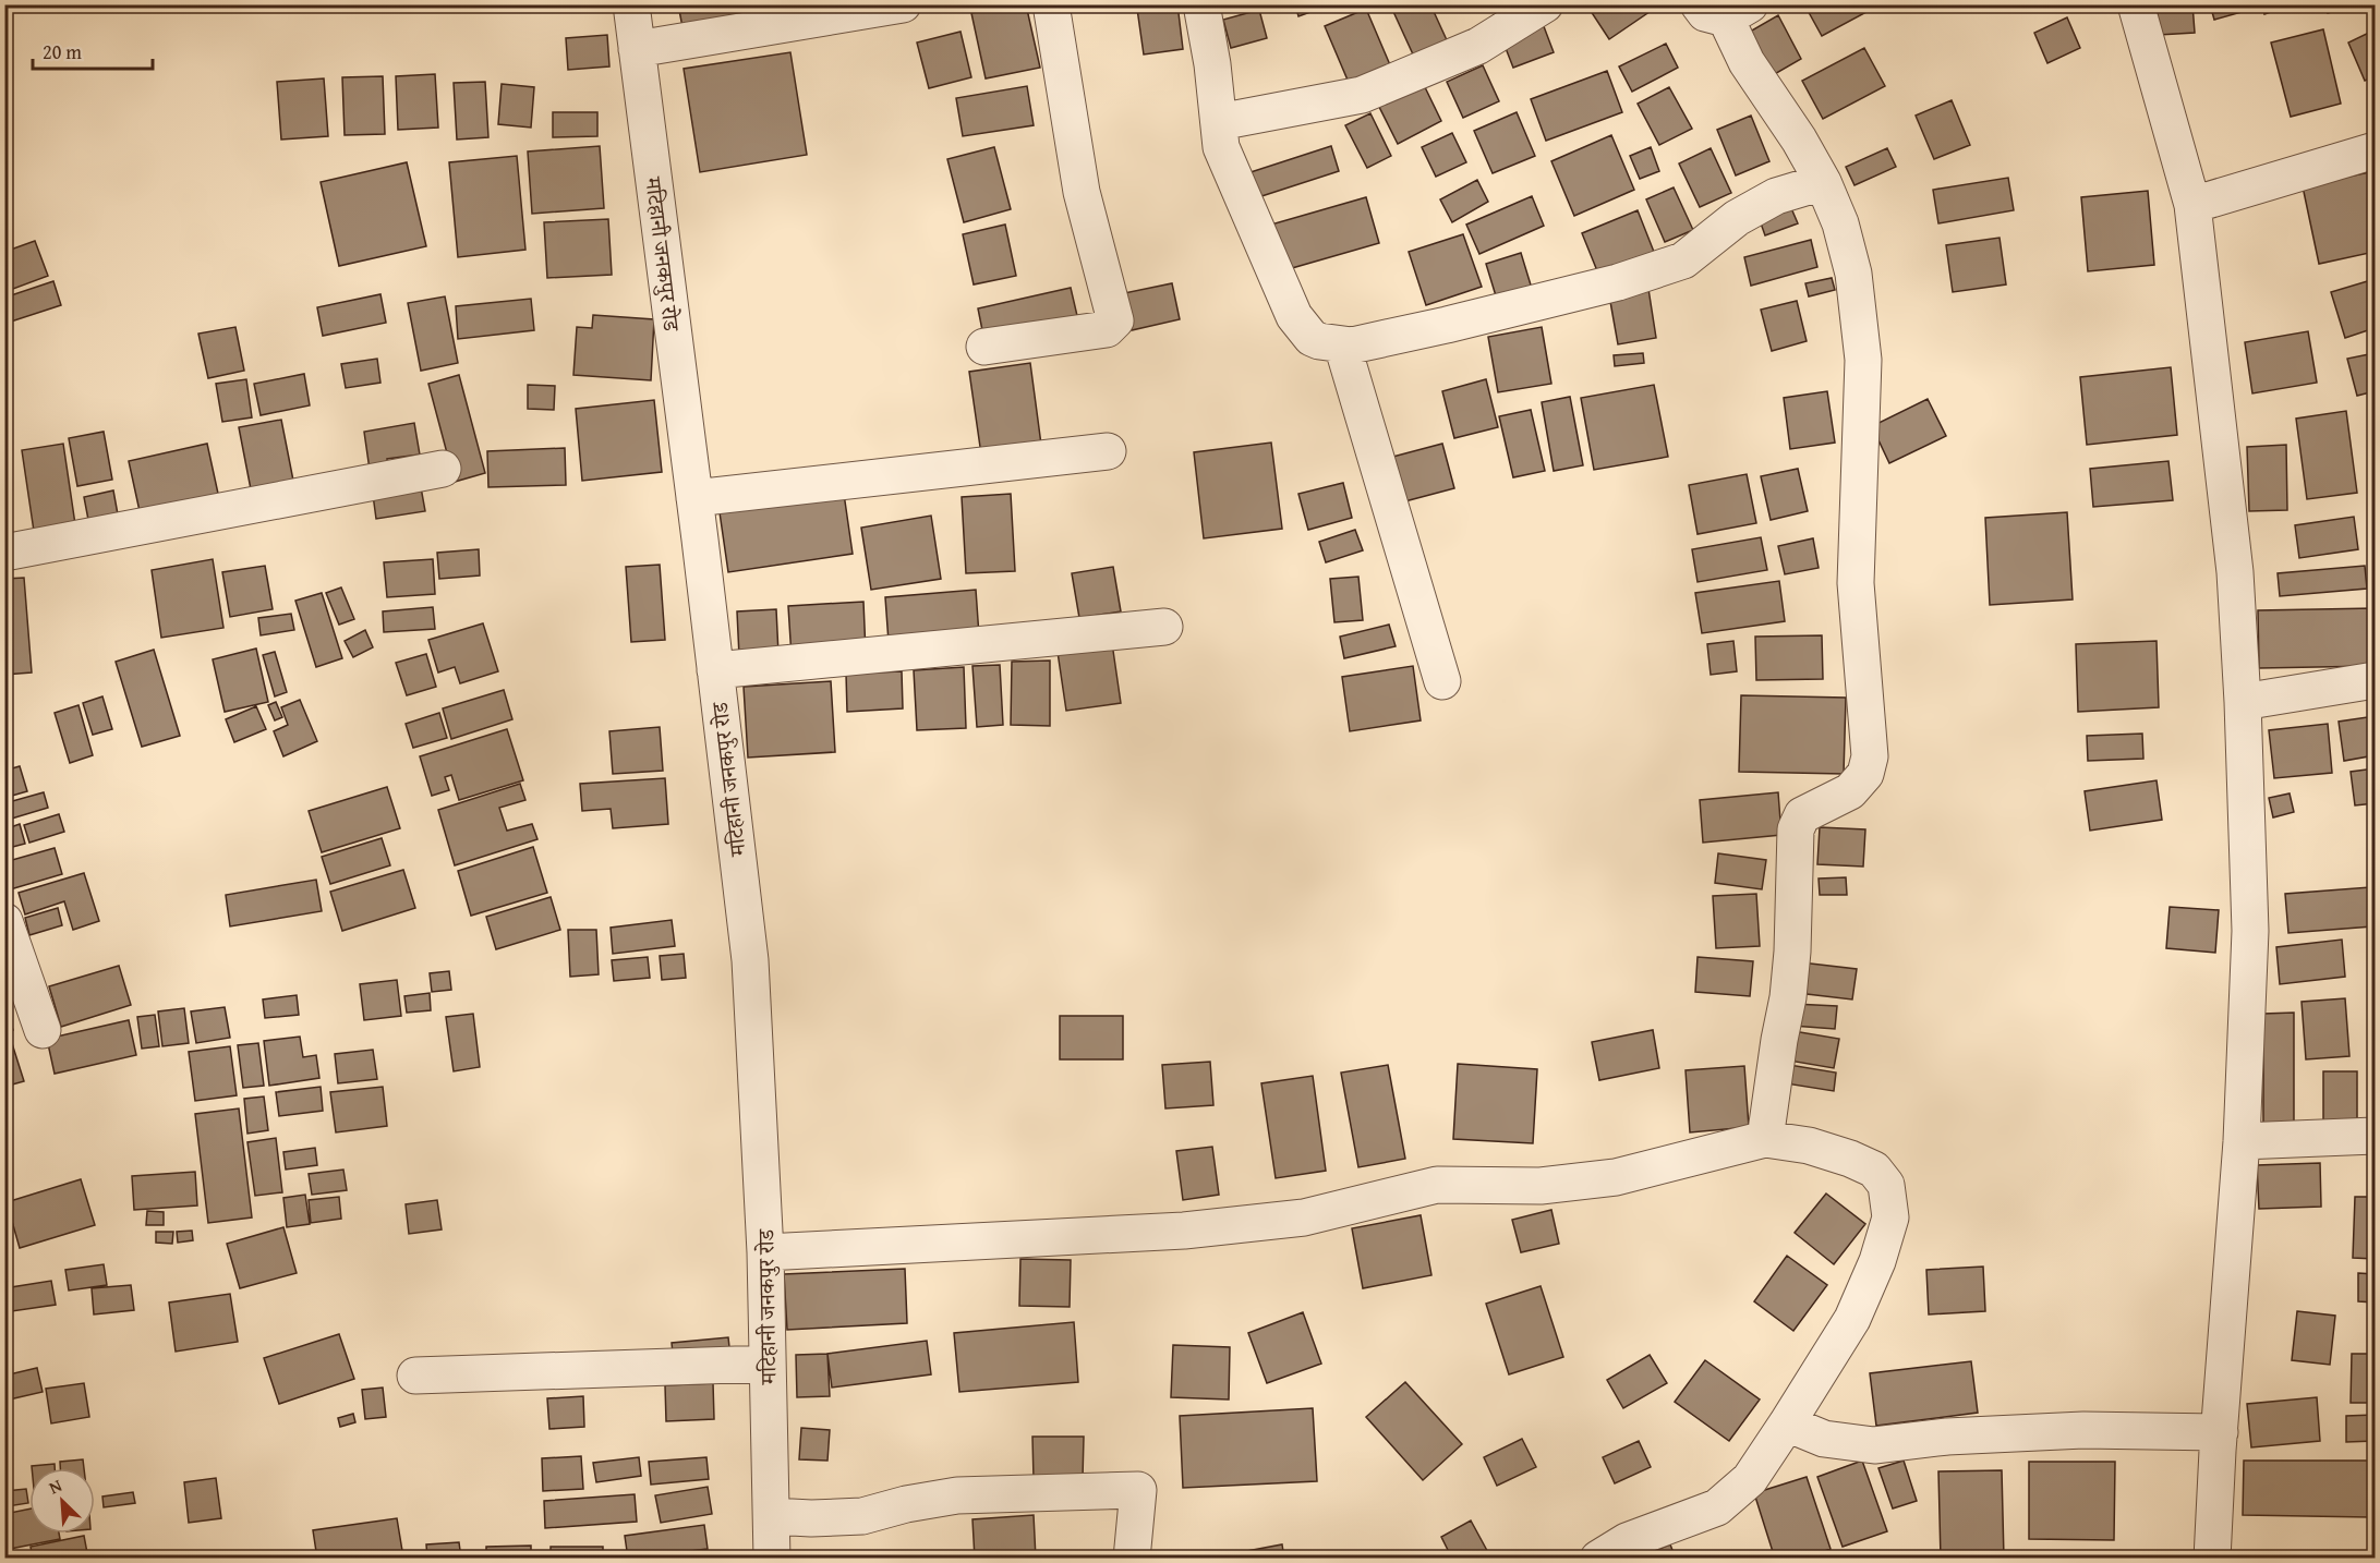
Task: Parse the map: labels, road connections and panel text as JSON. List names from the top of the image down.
{
  "streets": {
    "street": ["मटिहानी जनकपुर रोड"]
  },
  "scale_bar": "20 m",
  "north": "top left"
}
